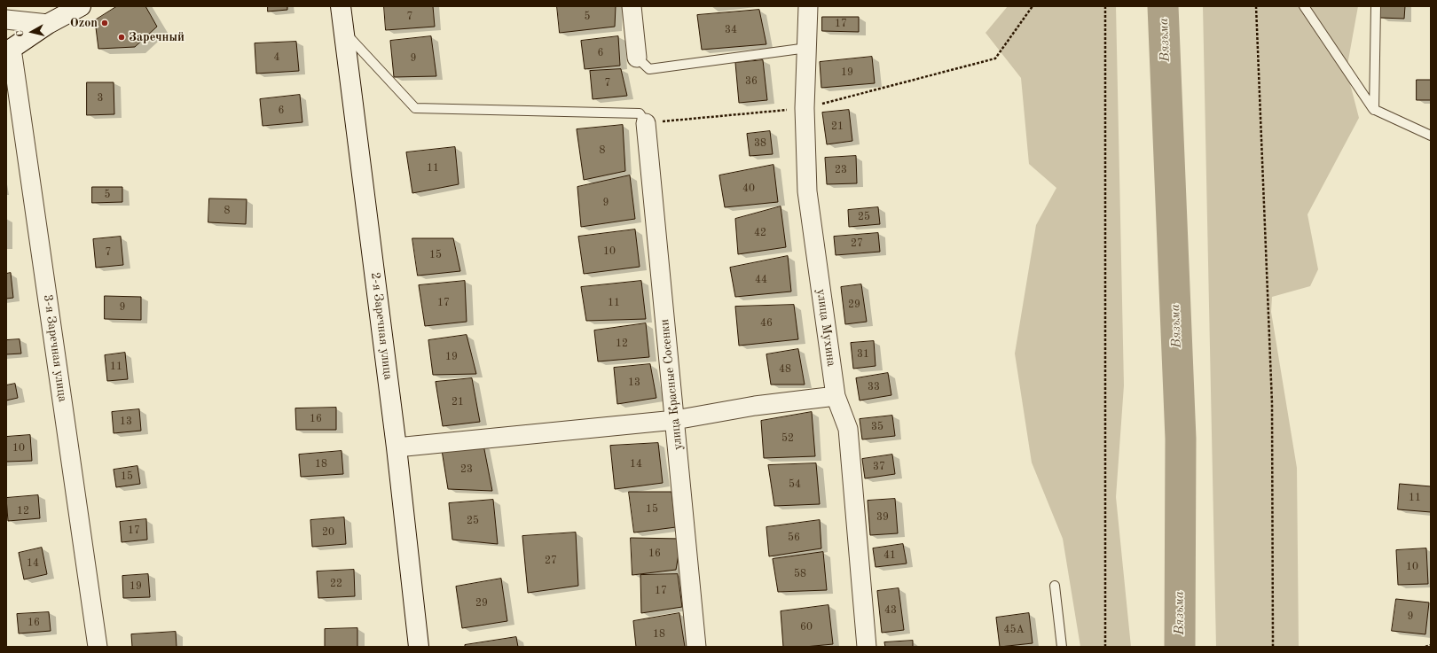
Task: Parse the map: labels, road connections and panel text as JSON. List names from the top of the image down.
{
  "streets": {
    "main road": ["2-я Заречная улица"],
    "street": ["улица Мухина", "3-я Заречная улица", "улица Красные Сосенки"]
  },
  "water": ["Вязьма"],
  "places": ["Ozon", "Заречный"],
  "house_numbers": [
    "7",
    "5",
    "17",
    "34",
    "6",
    "4",
    "9",
    "19",
    "36",
    "7",
    "3",
    "6",
    "21",
    "38",
    "8",
    "11",
    "23",
    "40",
    "5",
    "9",
    "8",
    "25",
    "42",
    "27",
    "10",
    "7",
    "15",
    "44",
    "17",
    "11",
    "29",
    "9",
    "46",
    "12",
    "31",
    "19",
    "11",
    "48",
    "13",
    "33",
    "21",
    "16",
    "13",
    "35",
    "52",
    "10",
    "18",
    "14",
    "37",
    "23",
    "15",
    "54",
    "11",
    "15",
    "12",
    "39",
    "25",
    "17",
    "20",
    "56",
    "16",
    "41",
    "27",
    "14",
    "10",
    "58",
    "22",
    "19",
    "17",
    "29",
    "43",
    "9",
    "16",
    "60",
    "45А",
    "18"
  ],
  "north": "left"
}
